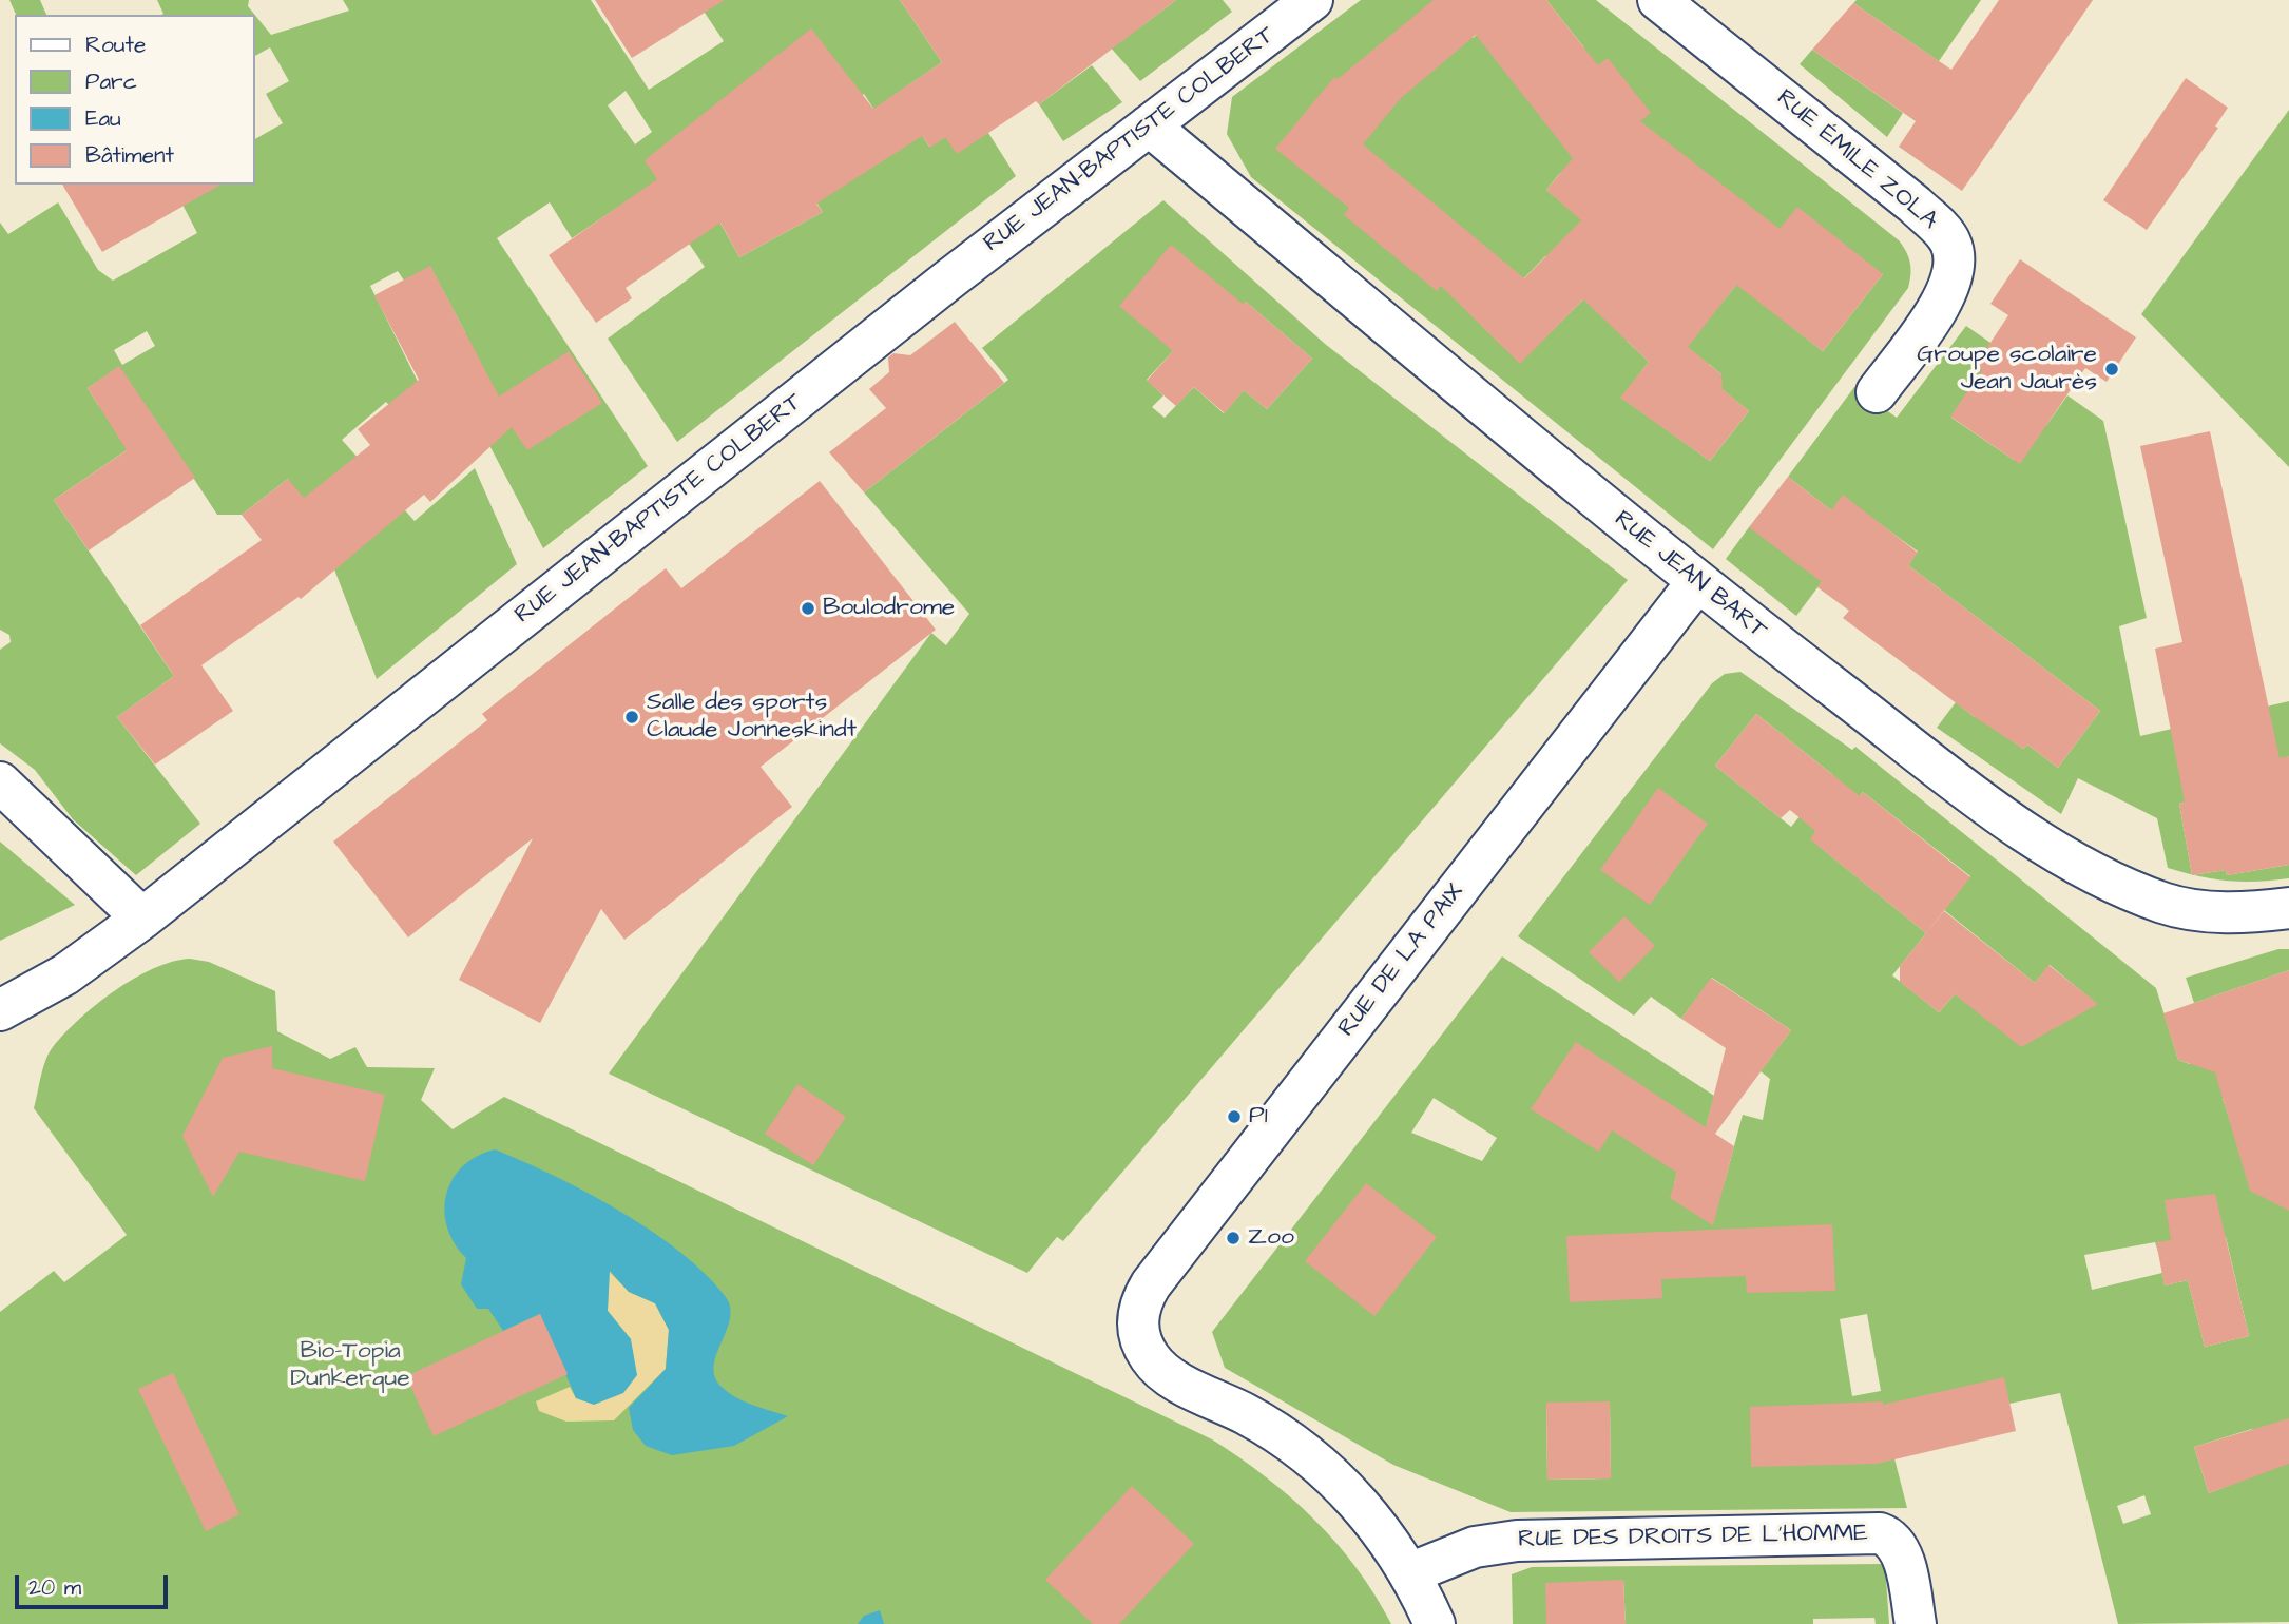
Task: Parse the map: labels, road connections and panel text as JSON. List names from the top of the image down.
{
  "streets": {
    "street": [
      "RUE JEAN-BAPTISTE COLBERT",
      "RUE ÉMILE ZOLA",
      "RUE JEAN BART",
      "RUE DE LA PAIX",
      "RUE DES DROITS DE L'HOMME"
    ]
  },
  "crossings": [
    ["RUE JEAN-BAPTISTE COLBERT", "RUE JEAN BART"],
    ["RUE JEAN BART", "RUE DE LA PAIX"],
    ["RUE DE LA PAIX", "RUE DES DROITS DE L'HOMME"]
  ],
  "parks": ["Bio-Topia Dunkerque"],
  "places": [
    "Groupe scolaire Jean Jaurès",
    "Boulodrome",
    "Salle des sports Claude Jonneskindt",
    "P1",
    "Zoo"
  ],
  "legend": [
    "Route",
    "Parc",
    "Eau",
    "Bâtiment"
  ],
  "scale_bar": "20 m"
}
